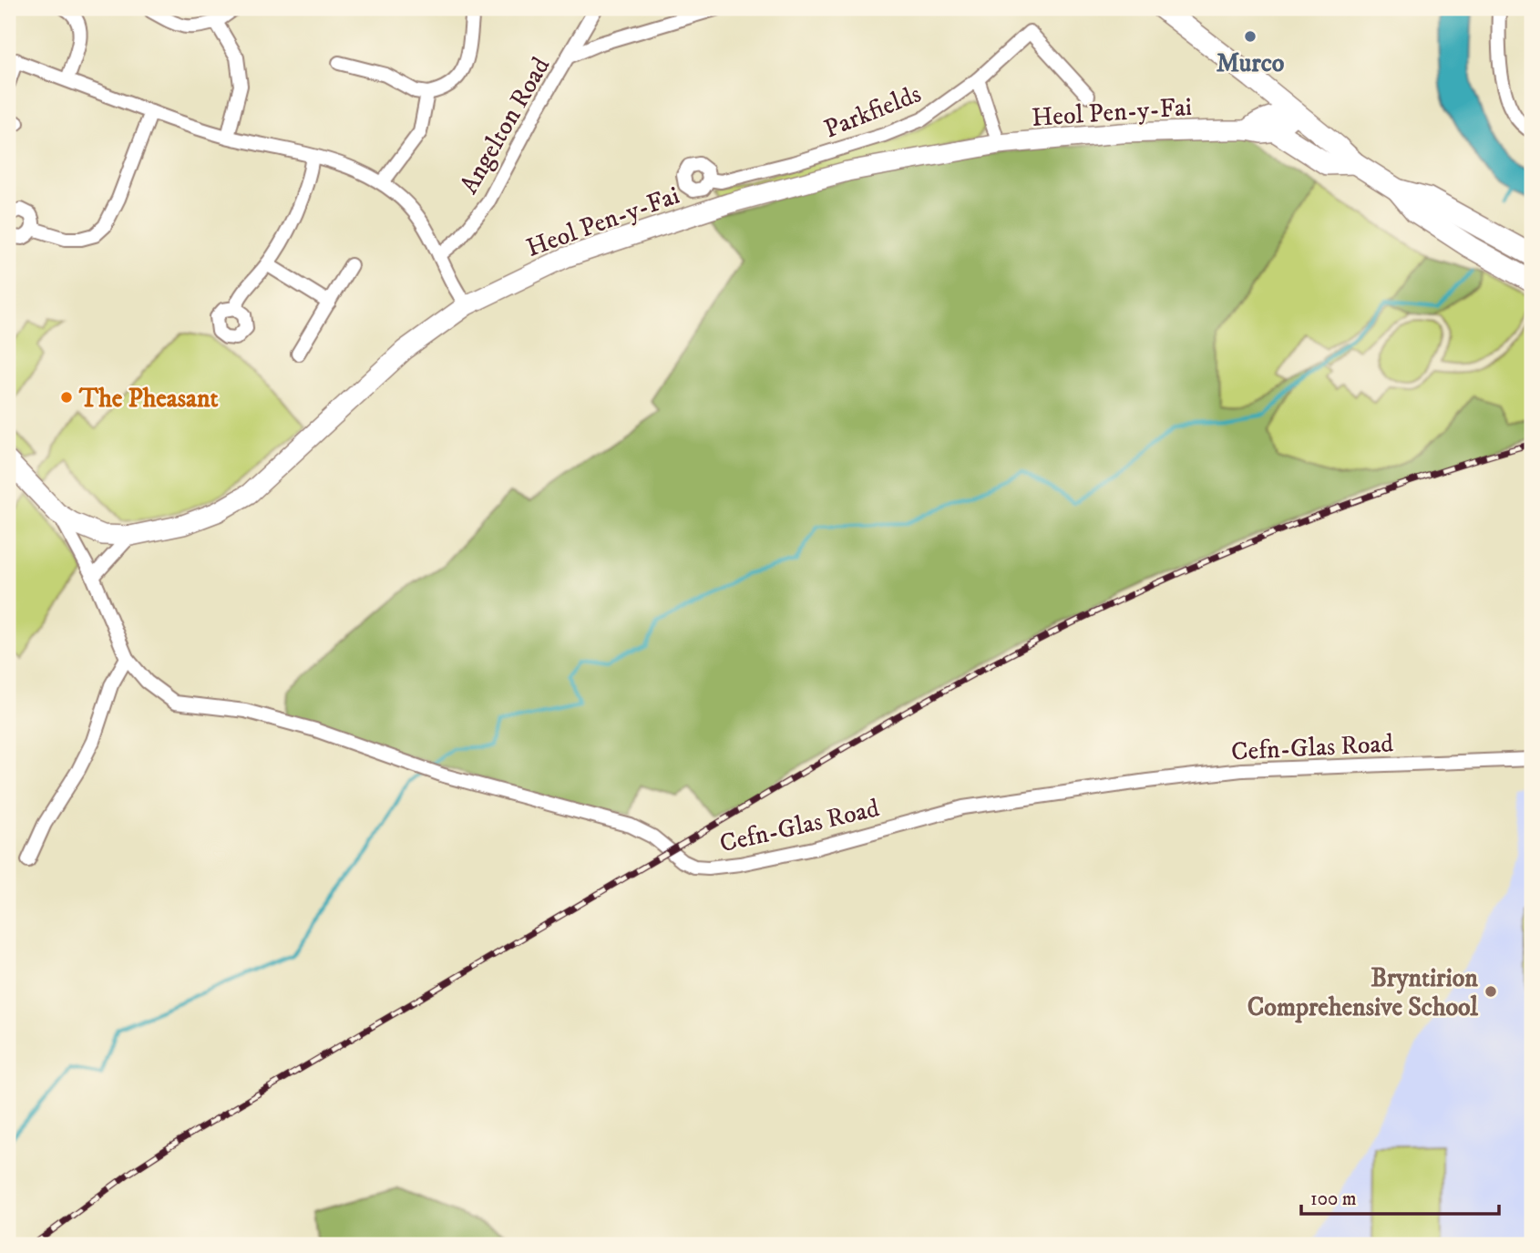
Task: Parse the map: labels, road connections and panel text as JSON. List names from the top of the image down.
{
  "streets": {
    "street": [
      "Parkfields",
      "Heol Pen-y-Fai",
      "Angelton Road",
      "Cefn-Glas Road"
    ]
  },
  "crossings": [
    ["Heol Pen-y-Fai", "Cefn-Glas Road"]
  ],
  "places": ["Murco", "The Pheasant", "Bryntirion Comprehensive School"],
  "scale_bar": "100 m"
}
